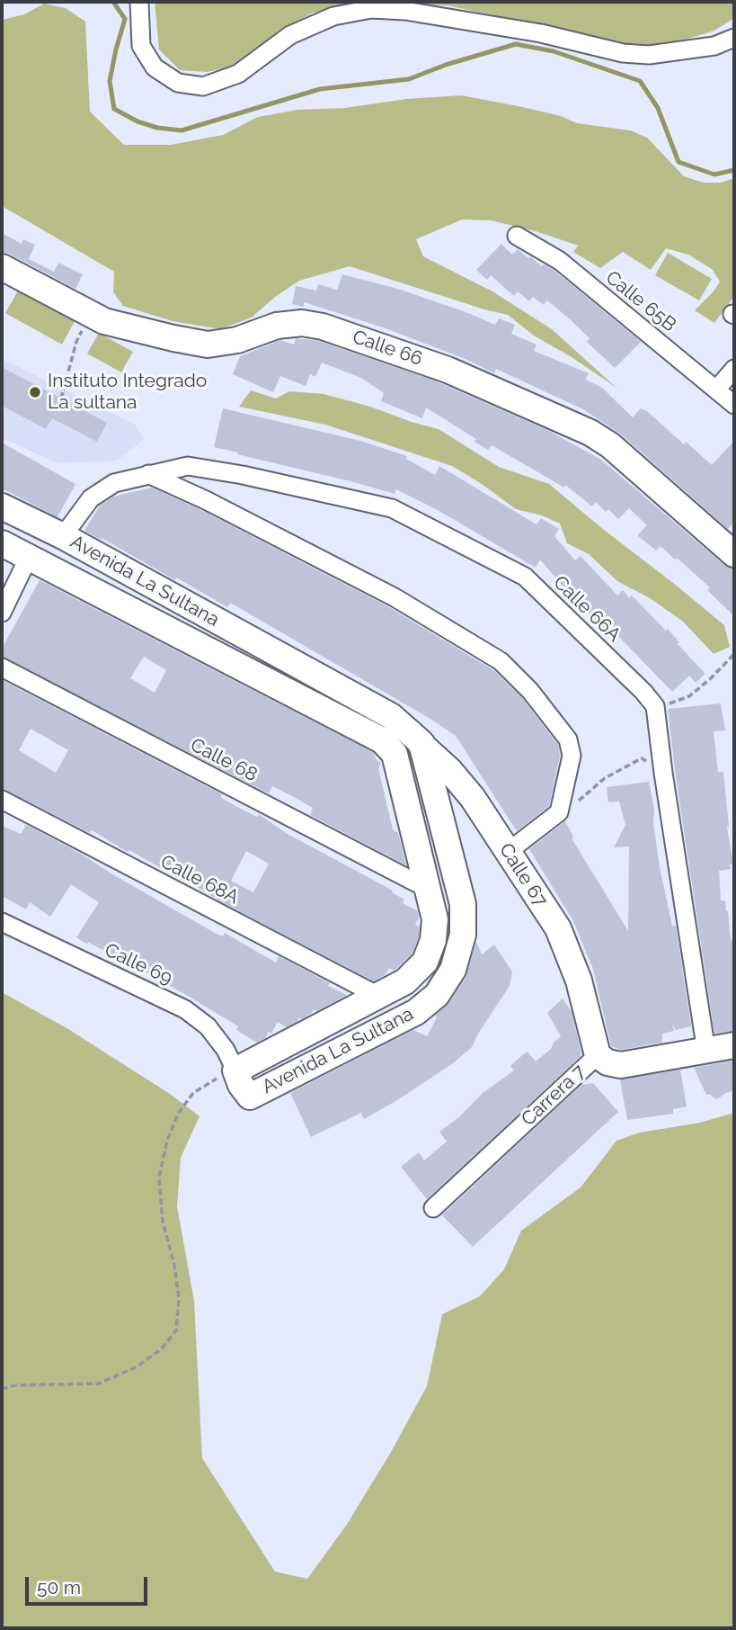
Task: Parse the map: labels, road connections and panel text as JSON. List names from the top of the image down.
{
  "streets": {
    "street": [
      "Calle 65B",
      "Calle 66",
      "Avenida La Sultana",
      "Calle 66A",
      "Calle 68",
      "Calle 67",
      "Calle 68A",
      "Calle 69",
      "Carrera 7"
    ]
  },
  "crossings": [
    ["Avenida La Sultana", "Calle 66A"],
    ["Avenida La Sultana", "Calle 68"],
    ["Avenida La Sultana", "Calle 67"],
    ["Avenida La Sultana", "Calle 68A"],
    ["Avenida La Sultana", "Calle 69"],
    ["Calle 67", "Carrera 7"]
  ],
  "places": ["Instituto Integrado La sultana"],
  "scale_bar": "50 m"
}
